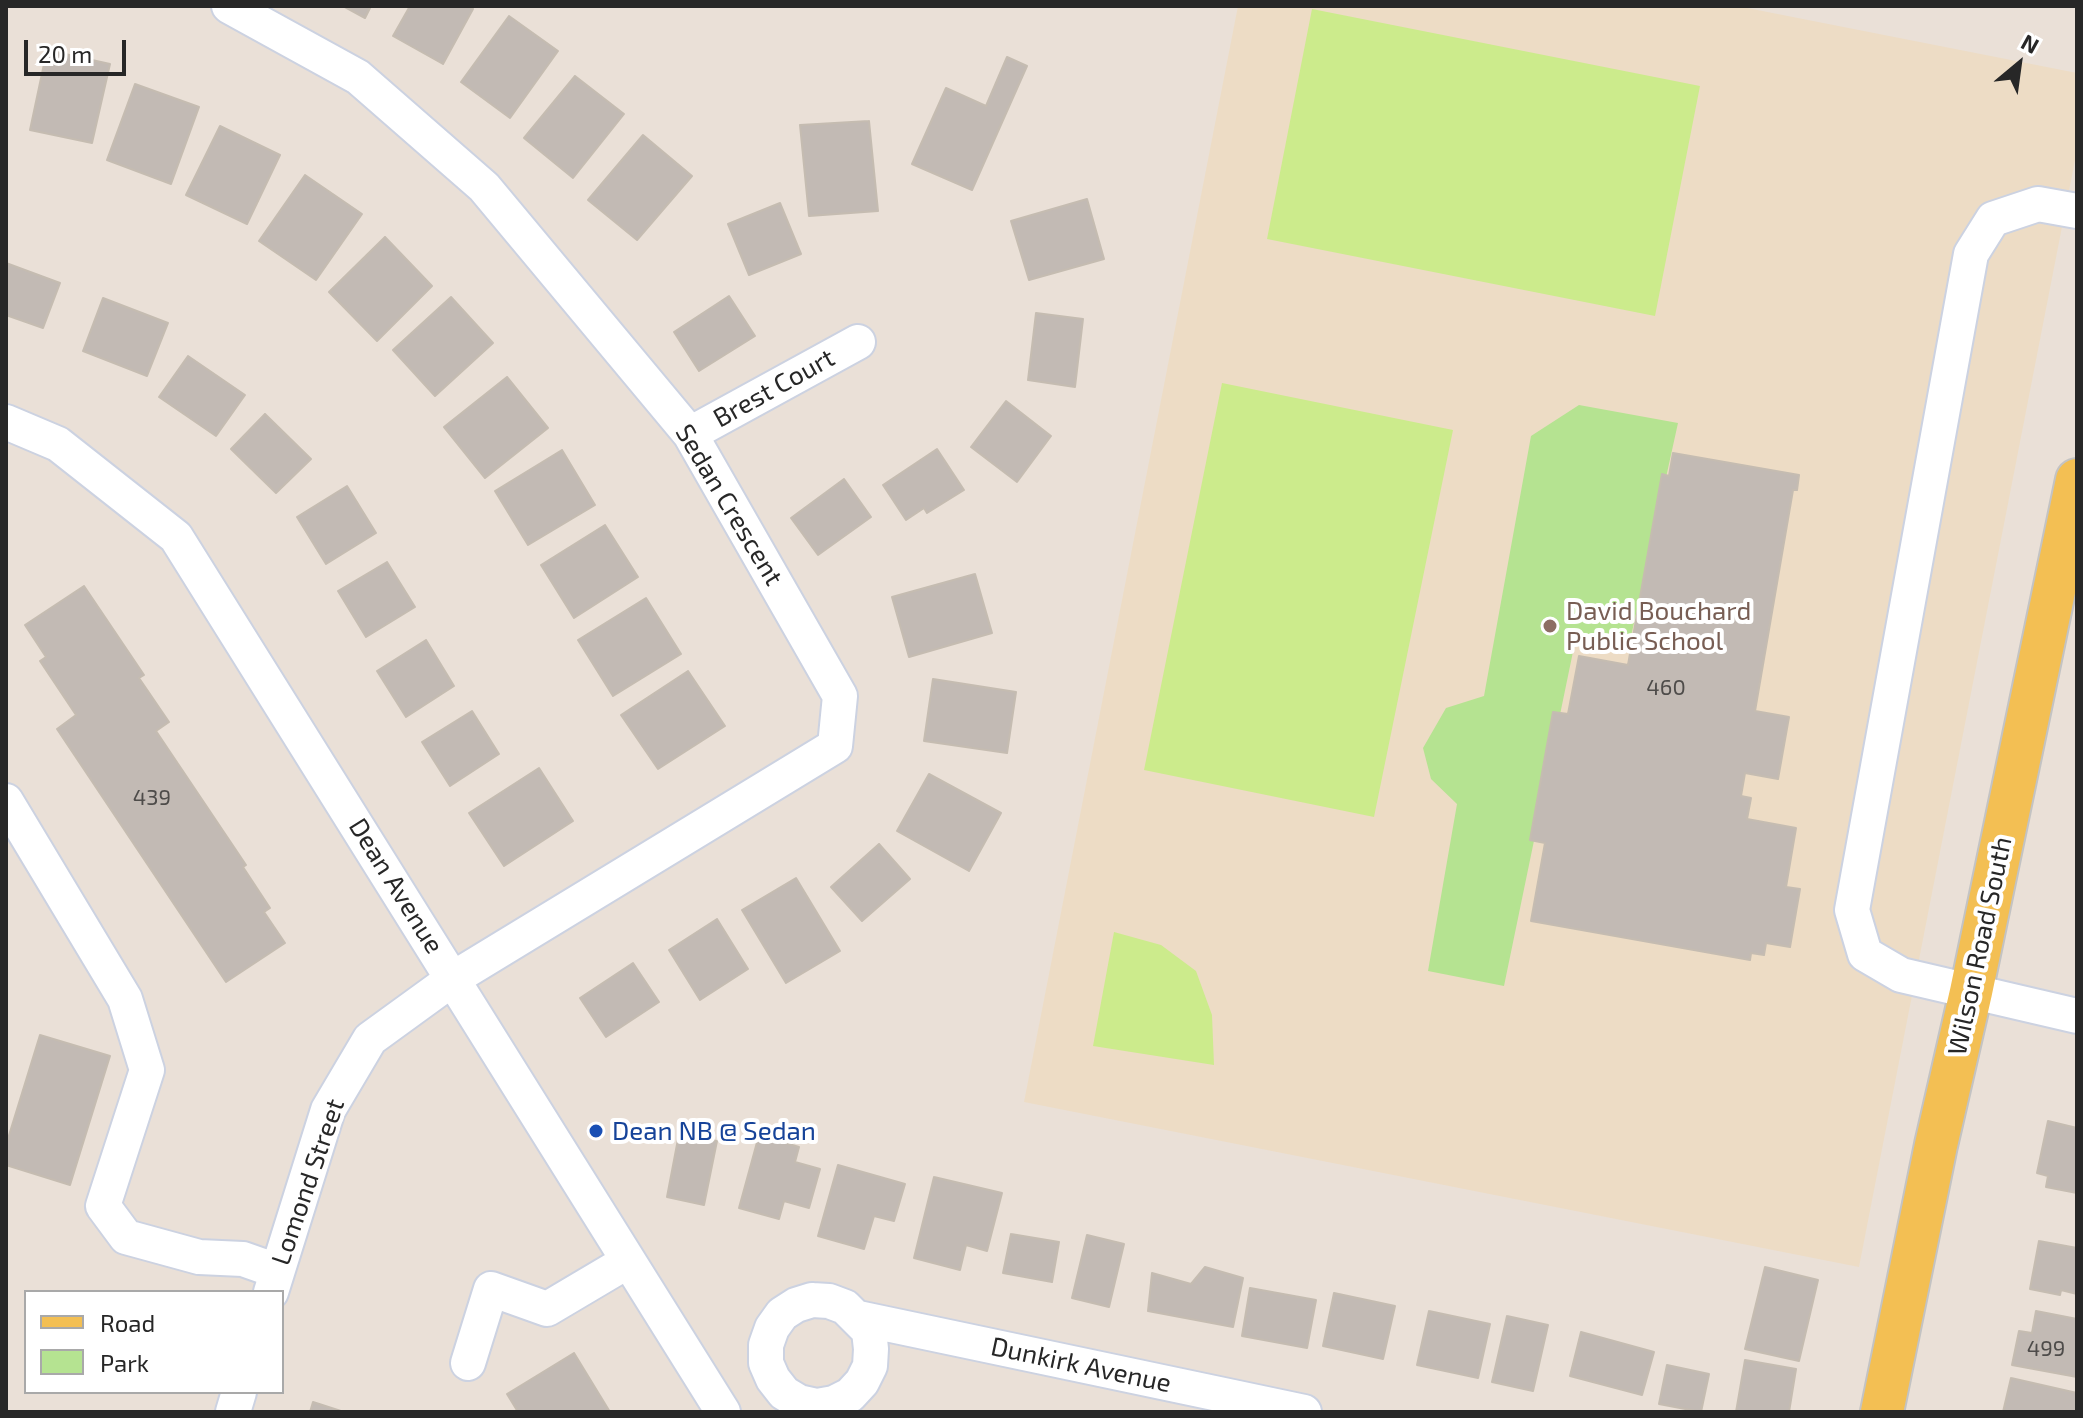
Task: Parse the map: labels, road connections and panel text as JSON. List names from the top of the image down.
{
  "streets": {
    "main road": ["Wilson Road South"],
    "street": [
      "Brest Court",
      "Sedan Crescent",
      "Dean Avenue",
      "Lomond Street",
      "Dunkirk Avenue"
    ]
  },
  "crossings": [
    ["Brest Court", "Sedan Crescent"],
    ["Sedan Crescent", "Dean Avenue"],
    ["Sedan Crescent", "Lomond Street"],
    ["Dean Avenue", "Lomond Street"]
  ],
  "places": ["David Bouchard Public School", "Dean NB @ Sedan"],
  "house_numbers": ["460", "439", "499"],
  "legend": ["Road", "Park"],
  "scale_bar": "20 m",
  "north": "top right"
}
